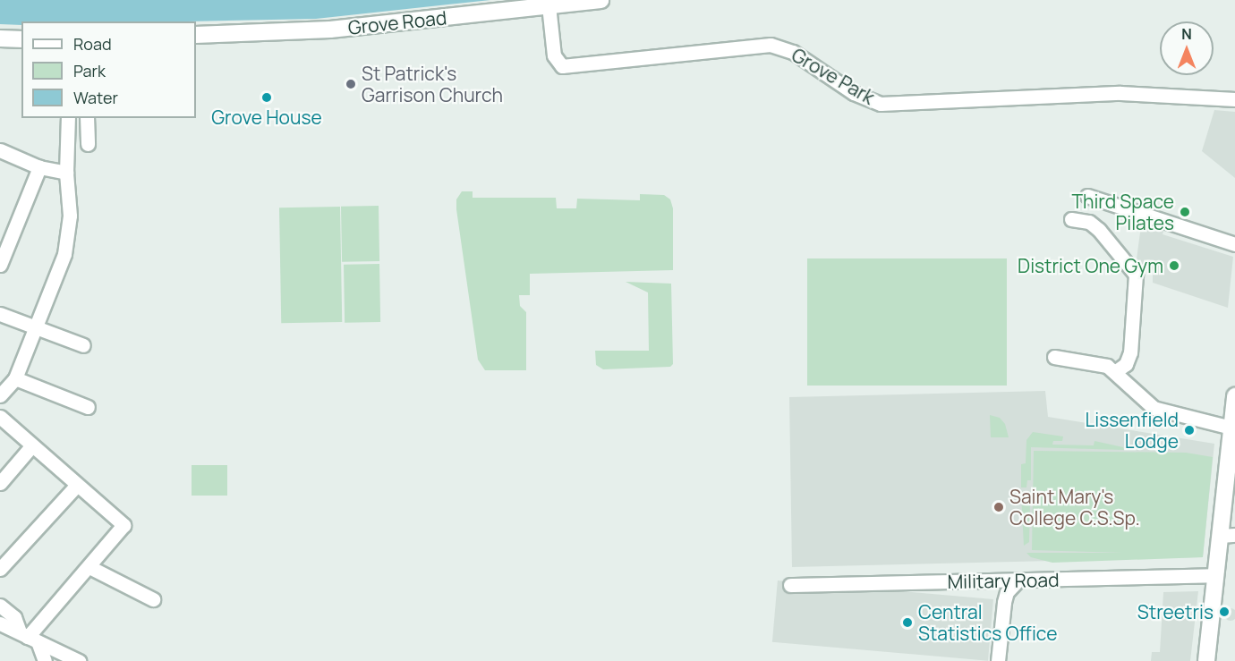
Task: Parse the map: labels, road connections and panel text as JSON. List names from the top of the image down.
{
  "streets": {
    "main road": ["Grove Road"],
    "street": ["Grove Park", "Military Road"]
  },
  "crossings": [
    ["Grove Road", "Grove Park"]
  ],
  "places": [
    "St Patrick's Garrison Church",
    "Grove House",
    "Third Space Pilates",
    "District One Gym",
    "Lissenfield Lodge",
    "Saint Mary's College C.S.Sp.",
    "Streetris",
    "Central Statistics Office"
  ],
  "legend": ["Road", "Park", "Water"],
  "north": "top"
}
